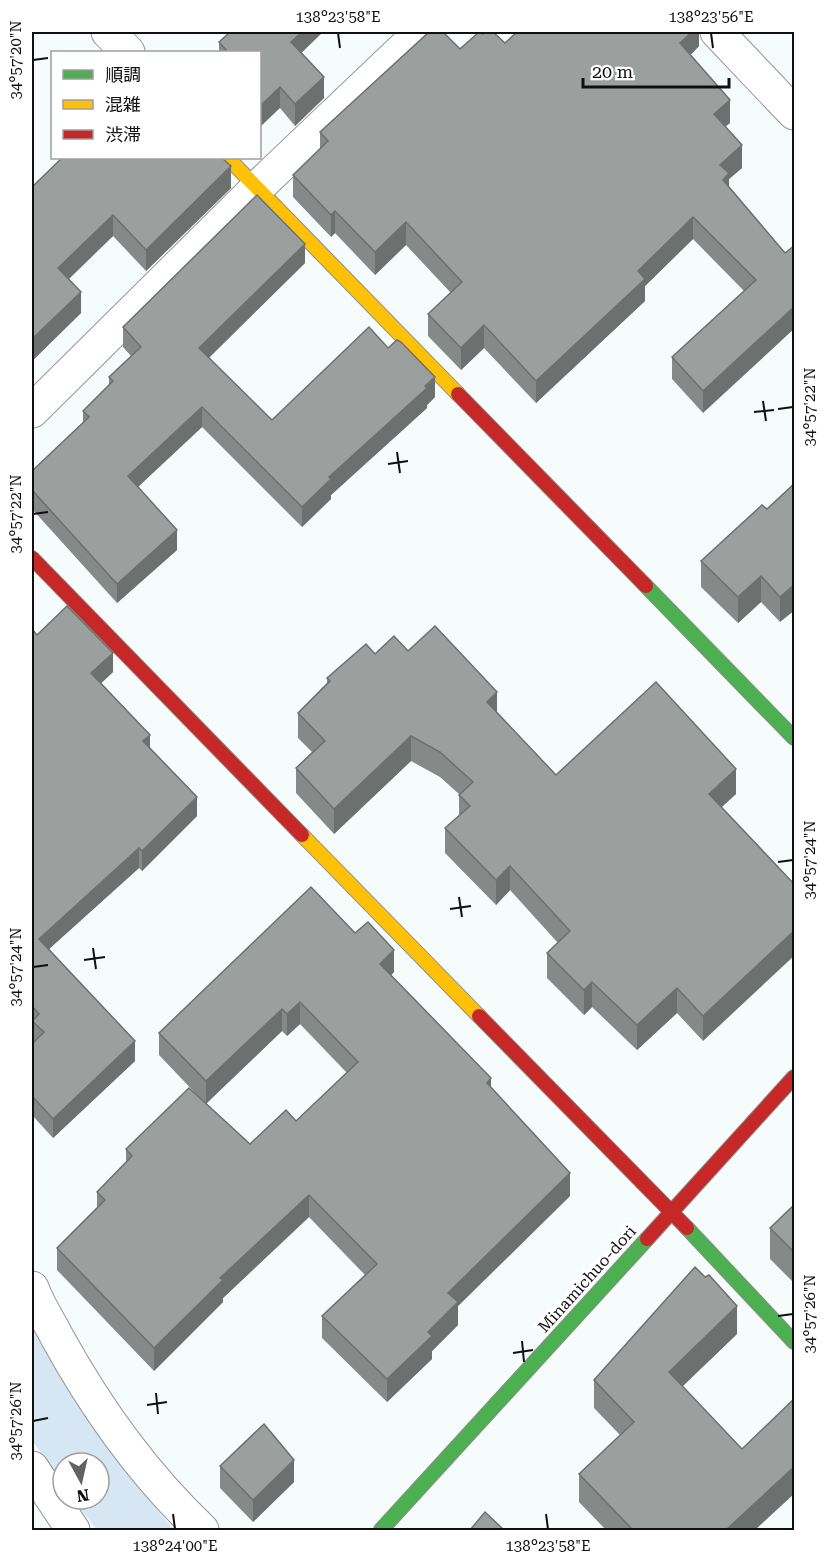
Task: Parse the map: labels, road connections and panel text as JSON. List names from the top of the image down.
{
  "streets": {
    "street": ["Minamichuo-dori"]
  },
  "legend": ["順調", "混雑", "渋滞"],
  "scale_bar": "20 m",
  "north": "bottom",
  "coordinates": [
    "138°23'58\"E",
    "138°23'56\"E",
    "34°57'20\"N",
    "34°57'22\"N",
    "34°57'24\"N",
    "34°57'26\"N",
    "138°24'00\"E"
  ]
}
